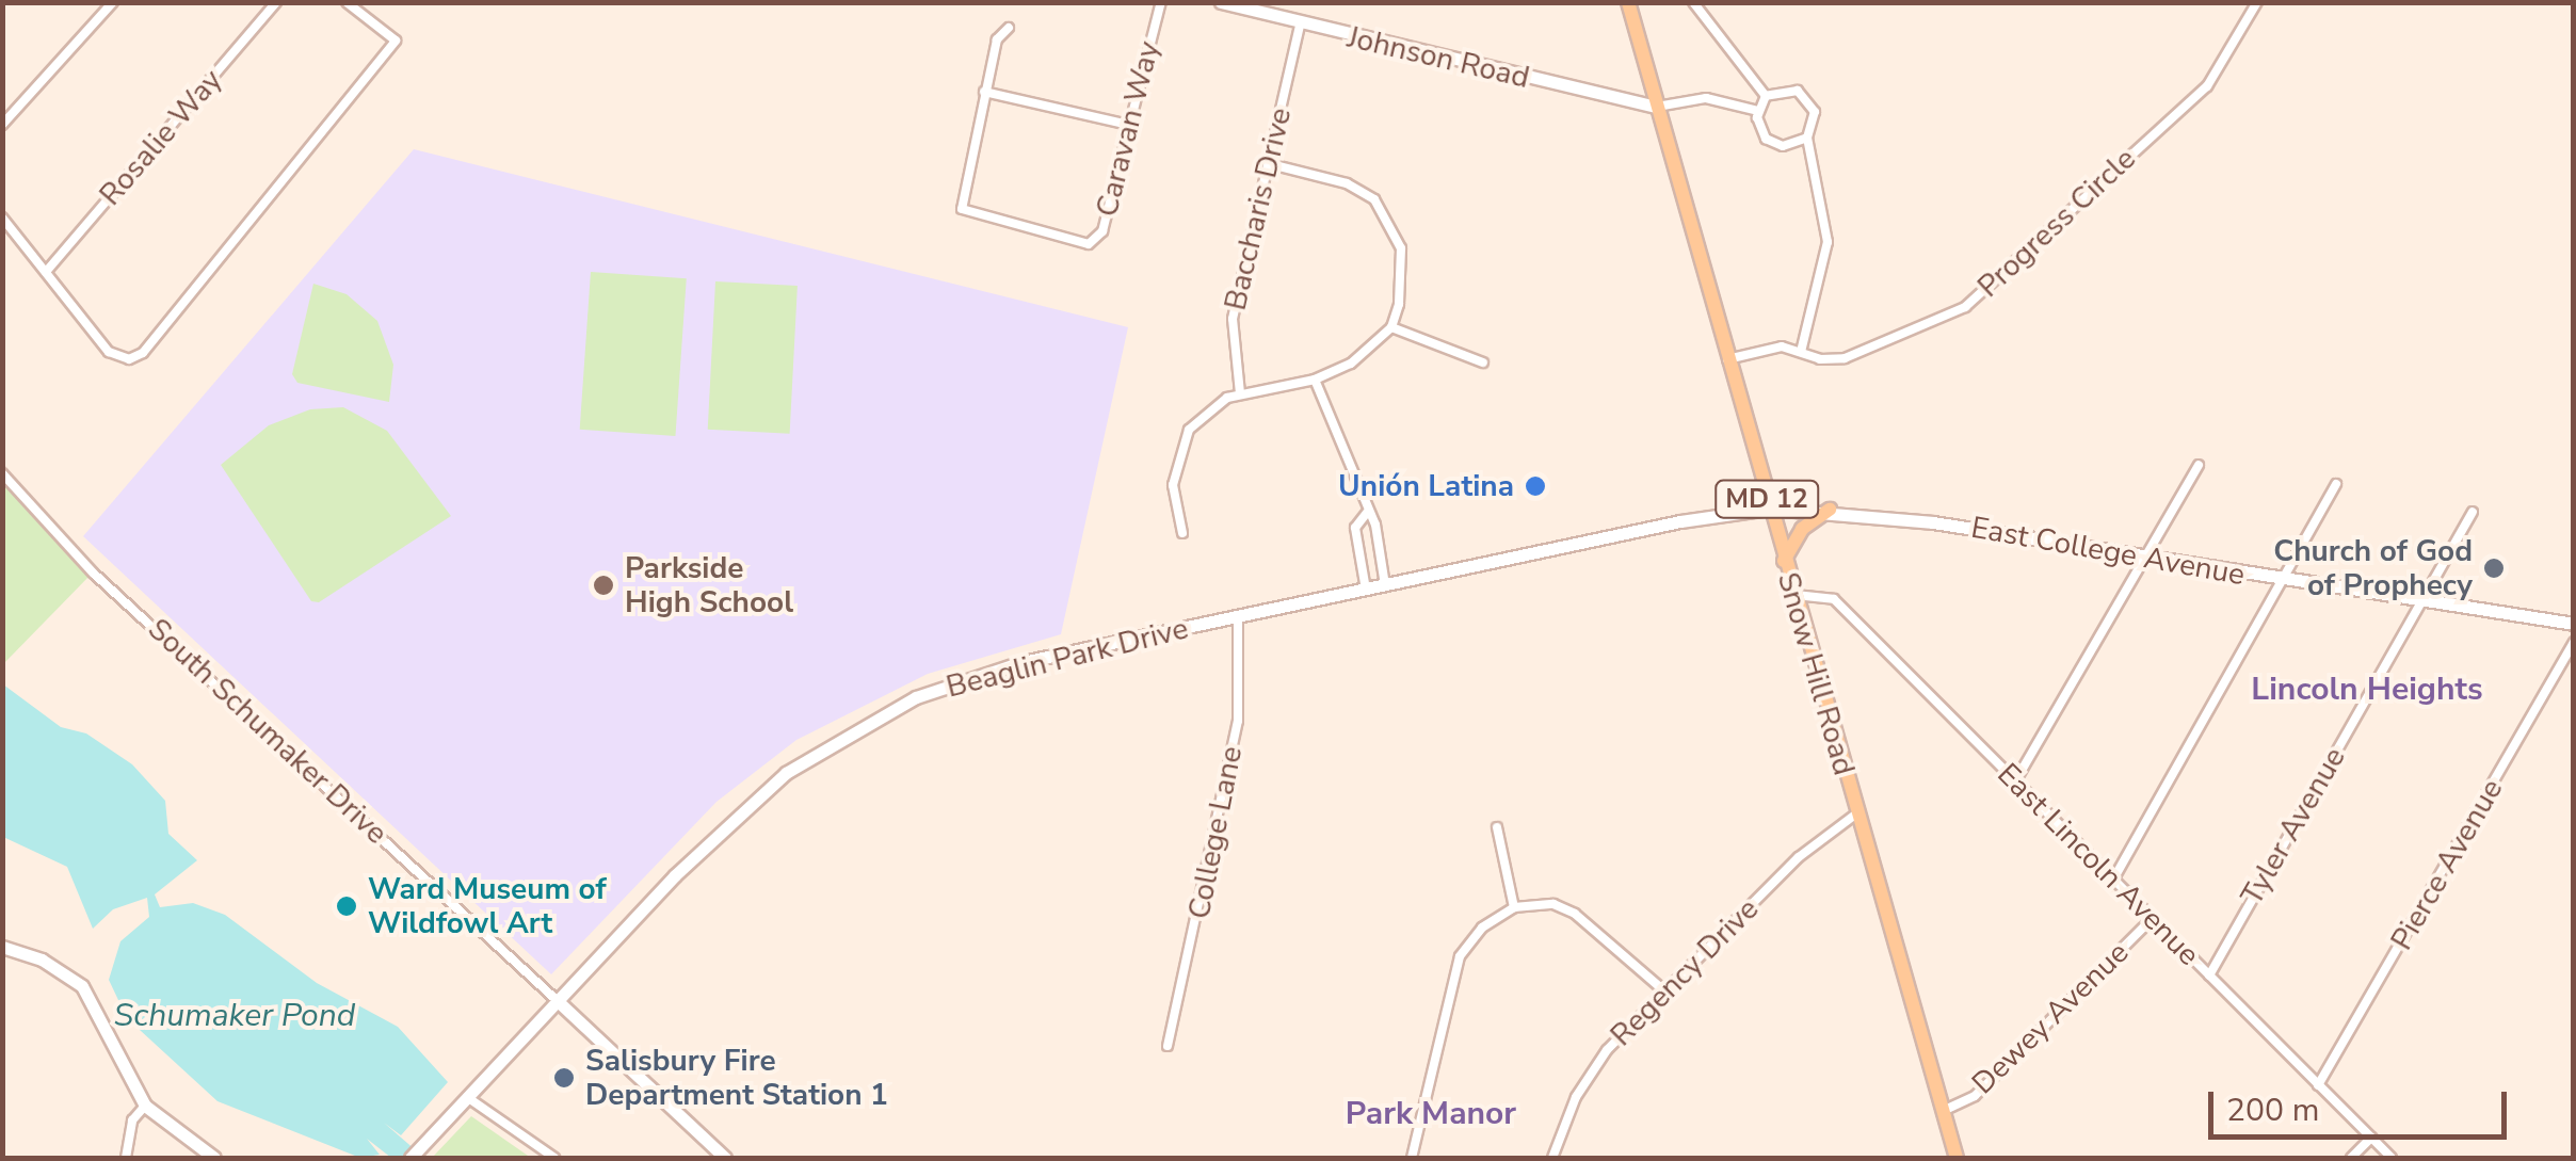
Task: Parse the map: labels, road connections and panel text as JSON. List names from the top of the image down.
{
  "streets": {
    "main road": [
      "Johnson Road",
      "MD 12",
      "East College Avenue",
      "Beaglin Park Drive",
      "Snow Hill Road",
      "South Schumaker Drive"
    ],
    "street": [
      "Caravan Way",
      "Rosalie Way",
      "Baccharis Drive",
      "Progress Circle",
      "Tyler Avenue",
      "College Lane",
      "East Lincoln Avenue",
      "Pierce Avenue",
      "Regency Drive",
      "Dewey Avenue"
    ]
  },
  "crossings": [
    ["Johnson Road", "Baccharis Drive"],
    ["Johnson Road", "Snow Hill Road"],
    ["Progress Circle", "Snow Hill Road"],
    ["East College Avenue", "Beaglin Park Drive"],
    ["East College Avenue", "Snow Hill Road"],
    ["East College Avenue", "Tyler Avenue"],
    ["Beaglin Park Drive", "Snow Hill Road"],
    ["Beaglin Park Drive", "South Schumaker Drive"],
    ["Beaglin Park Drive", "College Lane"],
    ["Snow Hill Road", "East Lincoln Avenue"],
    ["Snow Hill Road", "Regency Drive"],
    ["Snow Hill Road", "Dewey Avenue"],
    ["Tyler Avenue", "East Lincoln Avenue"],
    ["East Lincoln Avenue", "Pierce Avenue"],
    ["East Lincoln Avenue", "Dewey Avenue"]
  ],
  "districts": ["Lincoln Heights", "Park Manor"],
  "water": ["Schumaker Pond"],
  "places": [
    "Unión Latina",
    "Church of God of Prophecy",
    "Parkside High School",
    "Ward Museum of Wildfowl Art",
    "Salisbury Fire Department Station 1"
  ],
  "scale_bar": "200 m"
}
